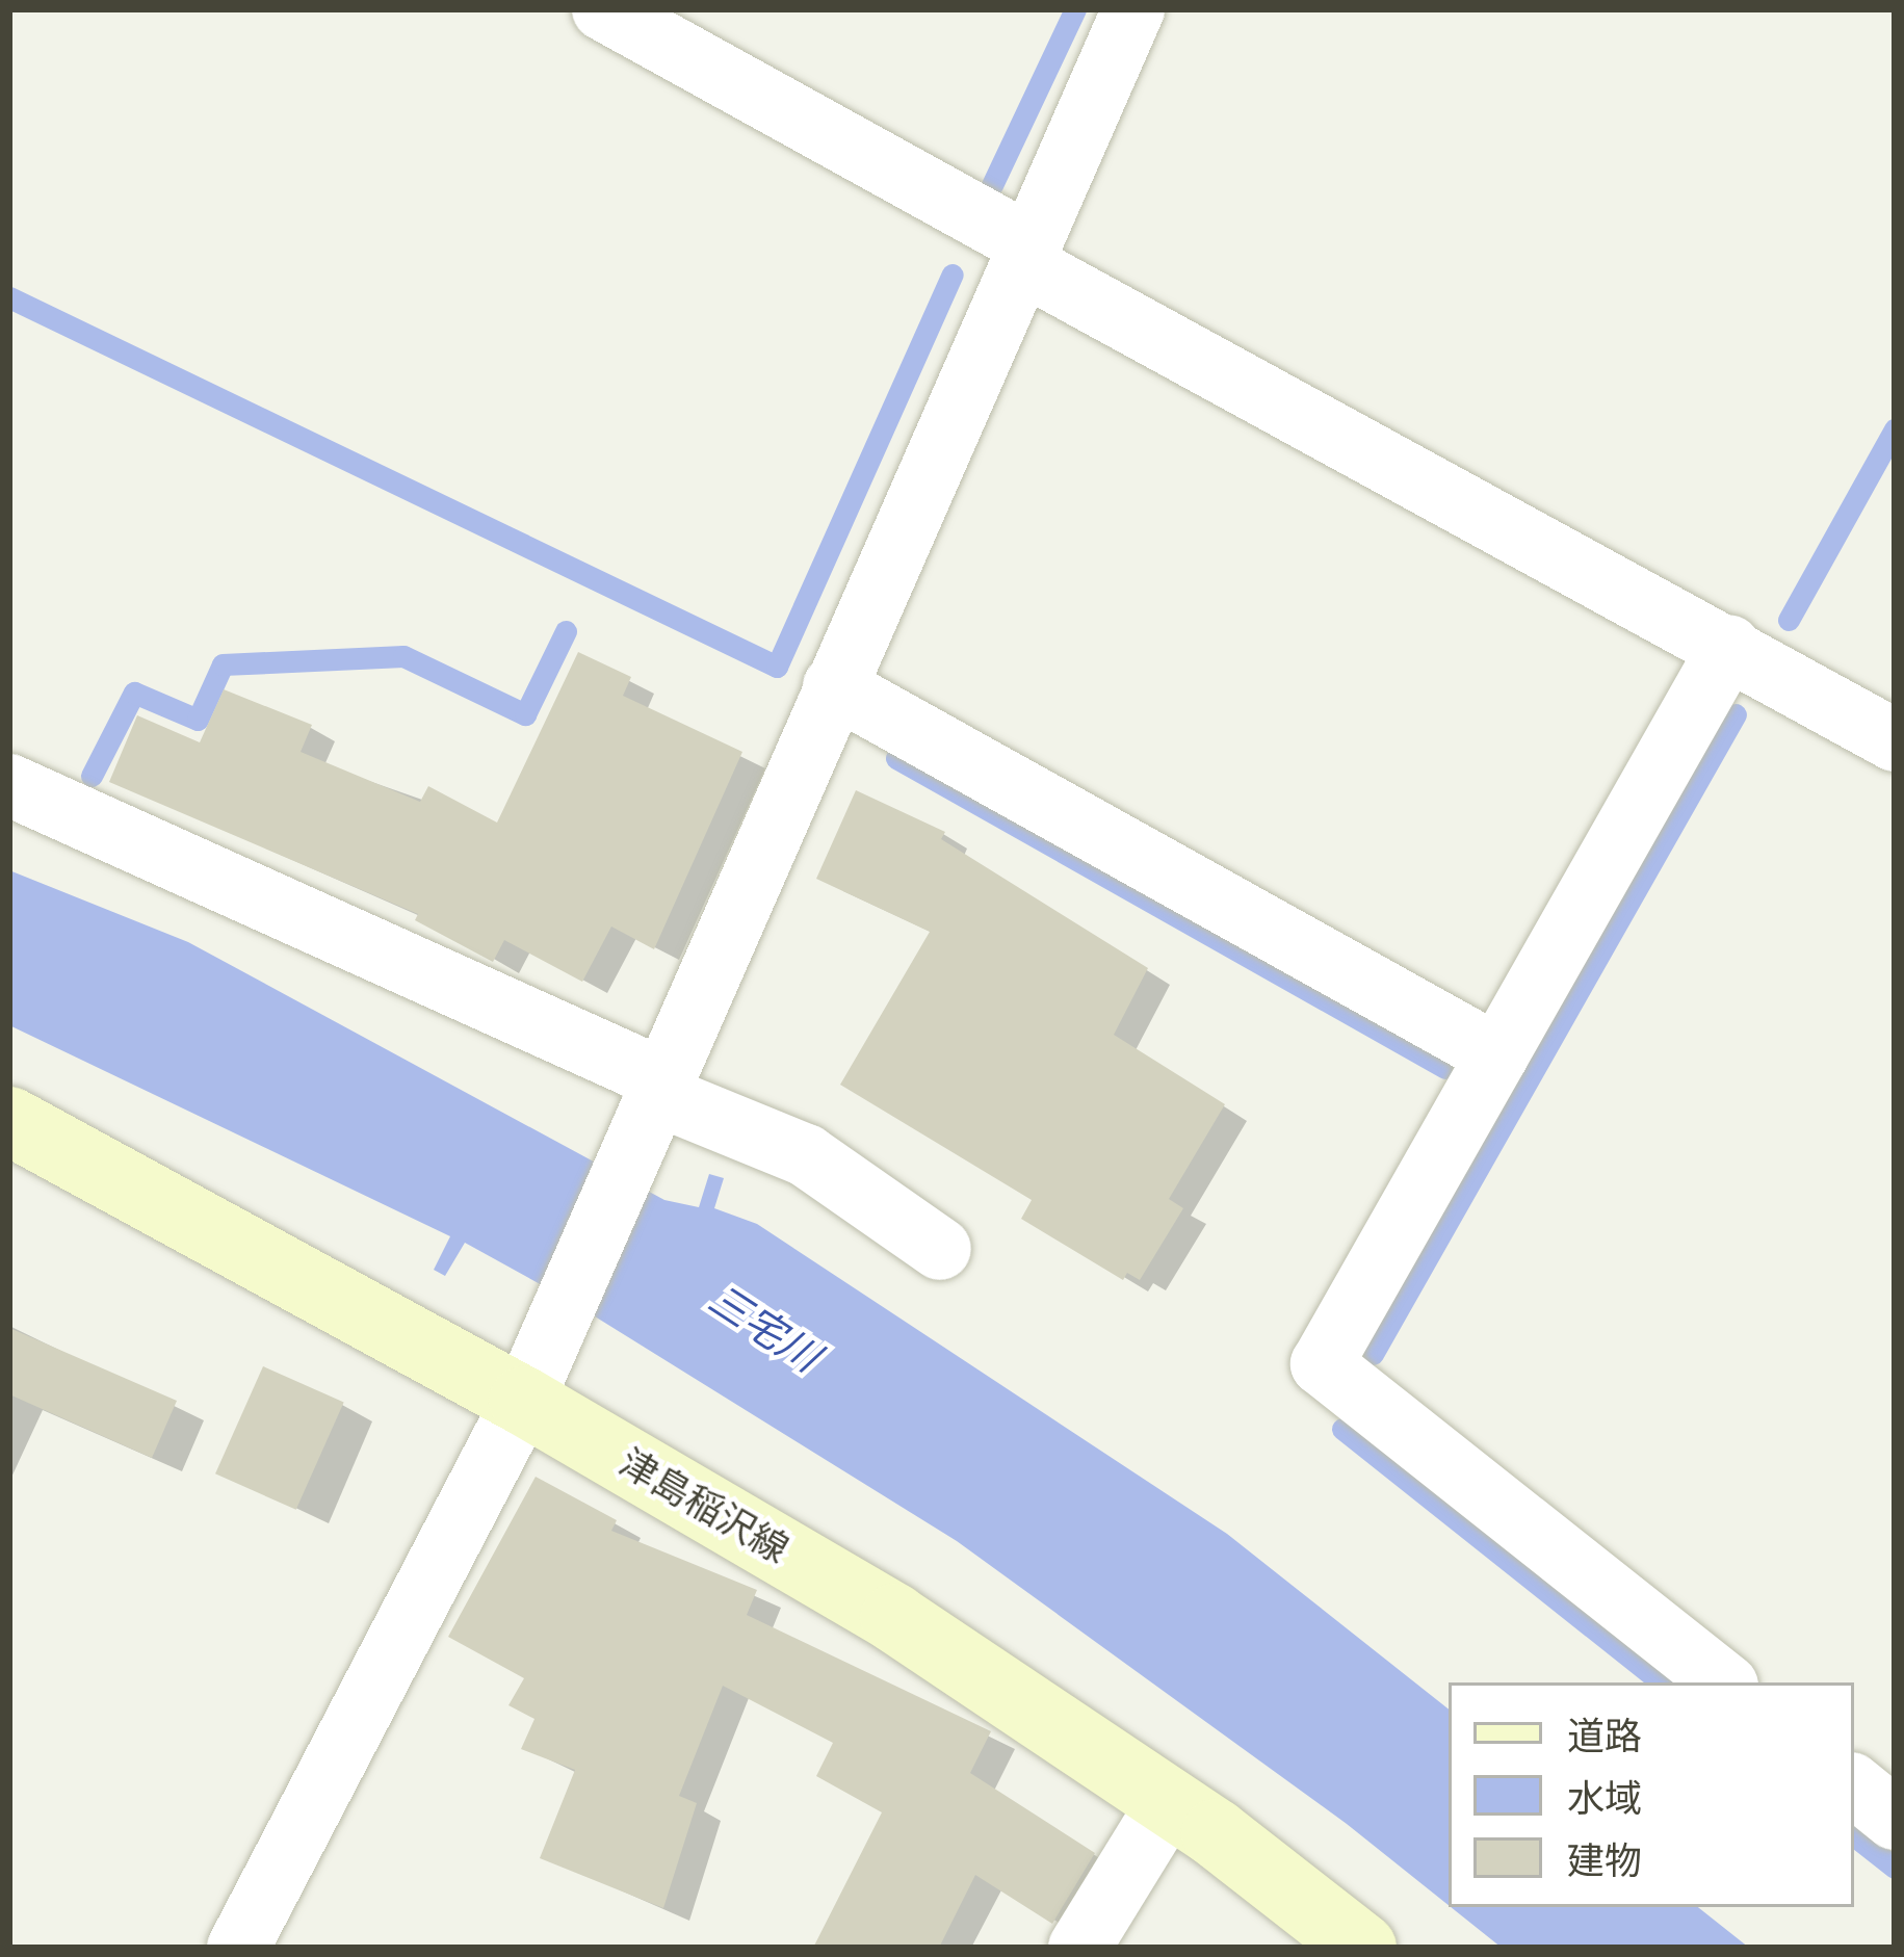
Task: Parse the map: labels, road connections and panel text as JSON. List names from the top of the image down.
{
  "streets": {
    "main road": ["津島稲沢線"]
  },
  "water": ["三宅川"],
  "legend": ["道路", "水域", "建物"]
}
